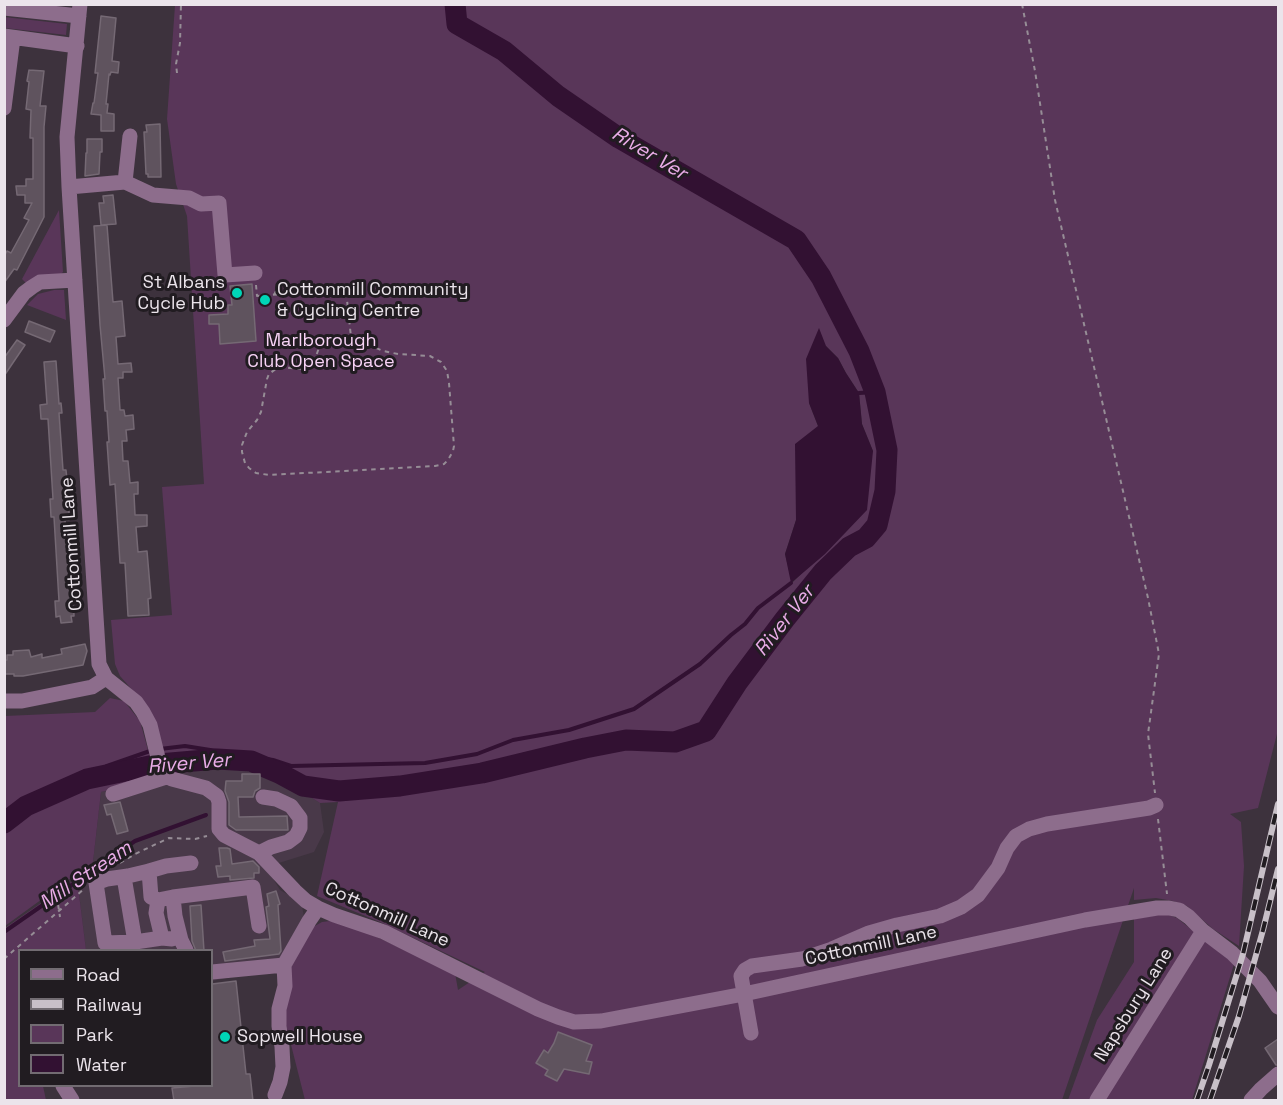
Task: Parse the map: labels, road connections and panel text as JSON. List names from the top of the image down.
{
  "streets": {
    "street": ["Cottonmill Lane", "Napsbury Lane"]
  },
  "water": ["River Ver", "Mill Stream"],
  "parks": ["Marlborough Club Open Space"],
  "places": ["St Albans Cycle Hub", "Cottonmill Community & Cycling Centre", "Sopwell House"],
  "legend": [
    "Road",
    "Railway",
    "Park",
    "Water"
  ]
}
